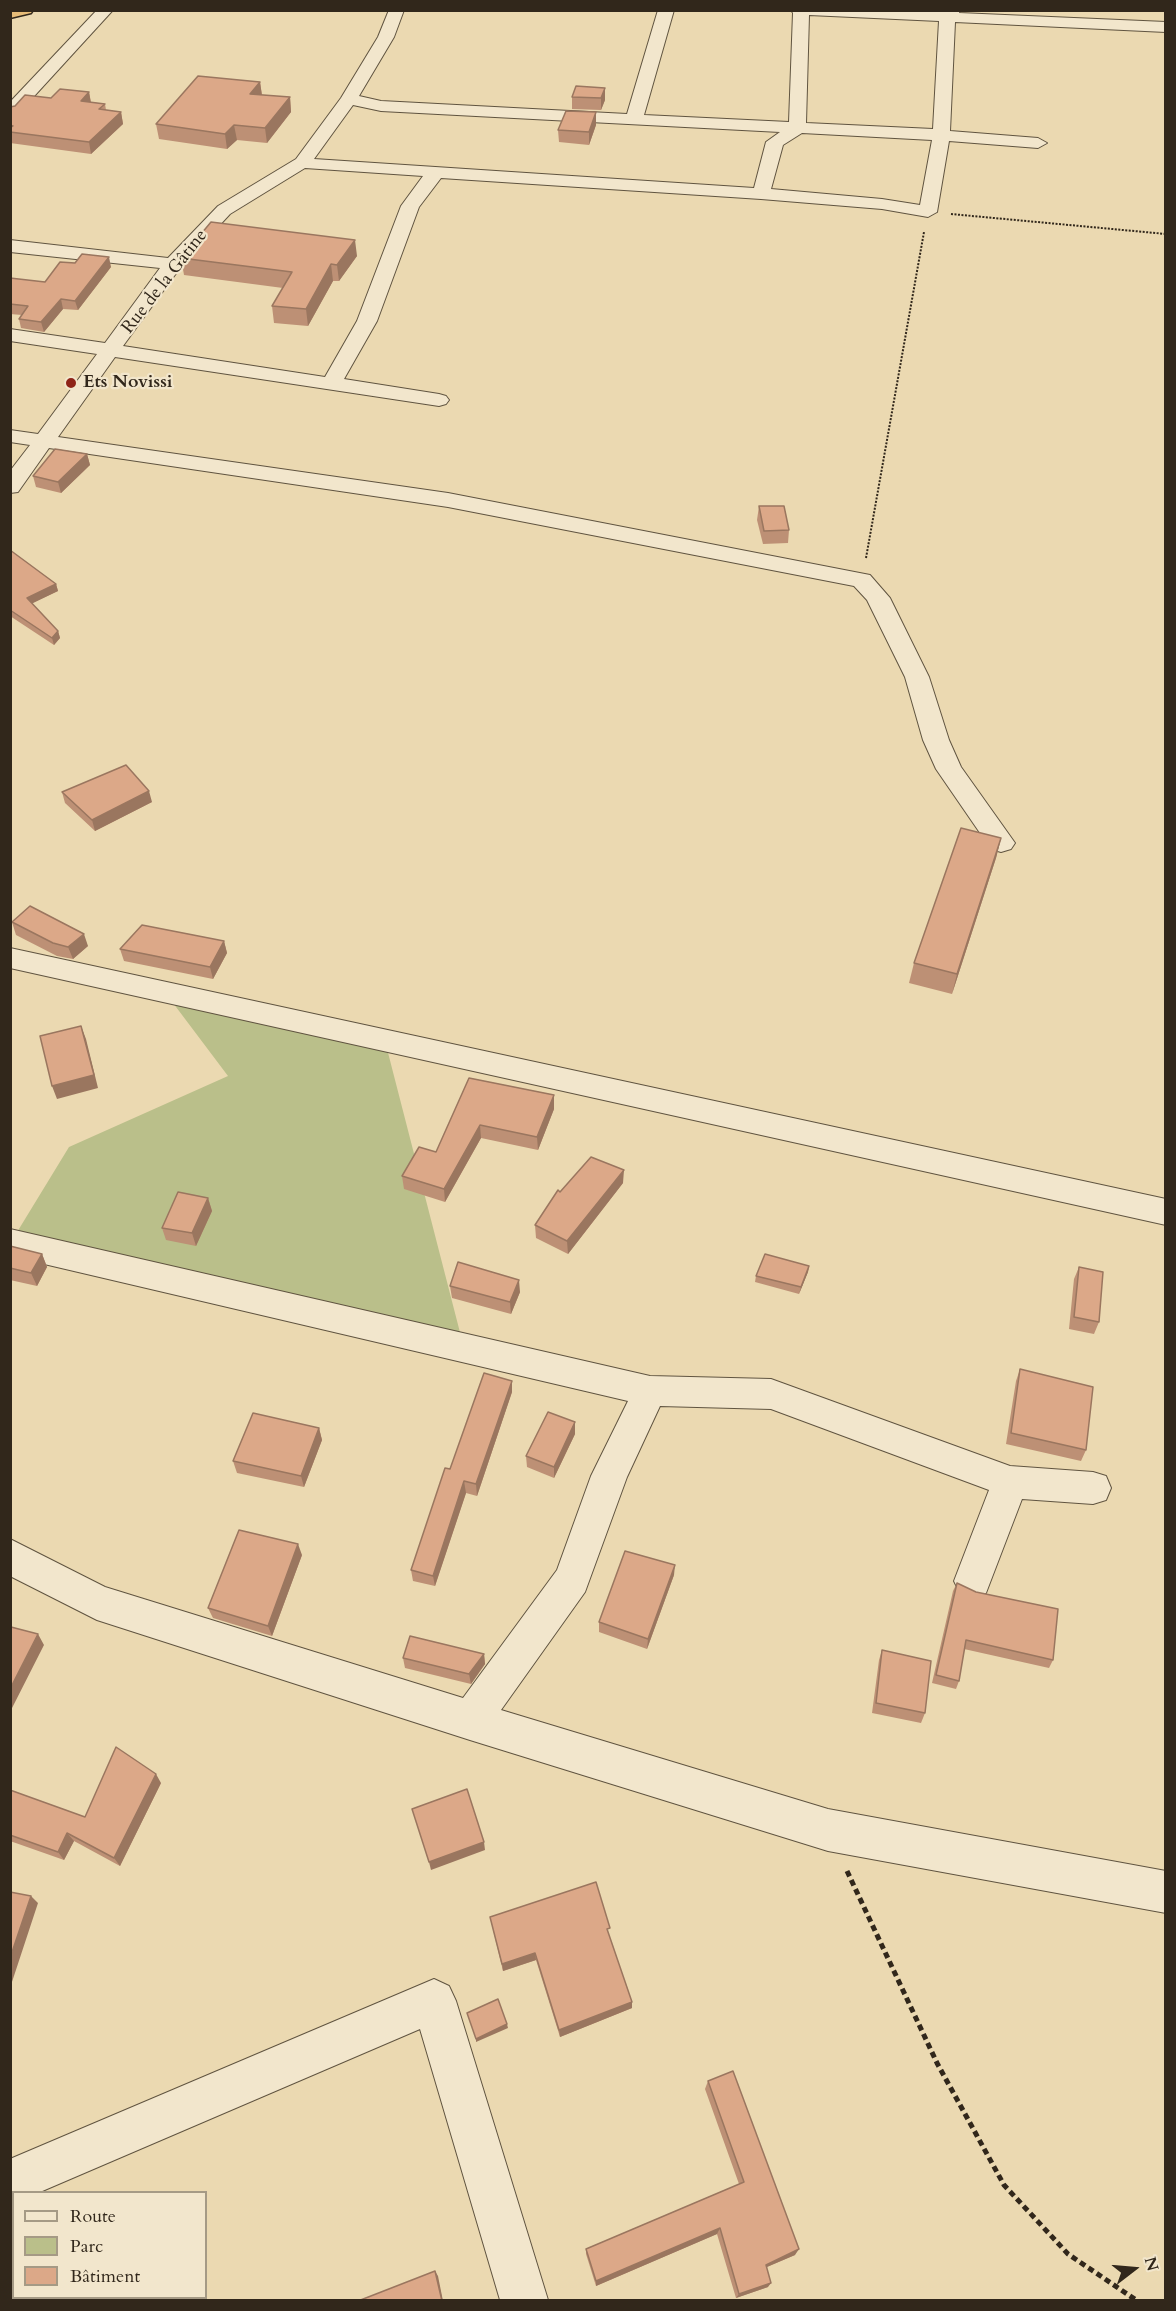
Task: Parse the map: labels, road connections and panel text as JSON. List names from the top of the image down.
{
  "streets": {
    "street": ["Rue de la Gâtine"]
  },
  "places": ["Ets Novissi"],
  "legend": ["Route", "Parc", "Bâtiment"],
  "north": "right"
}
